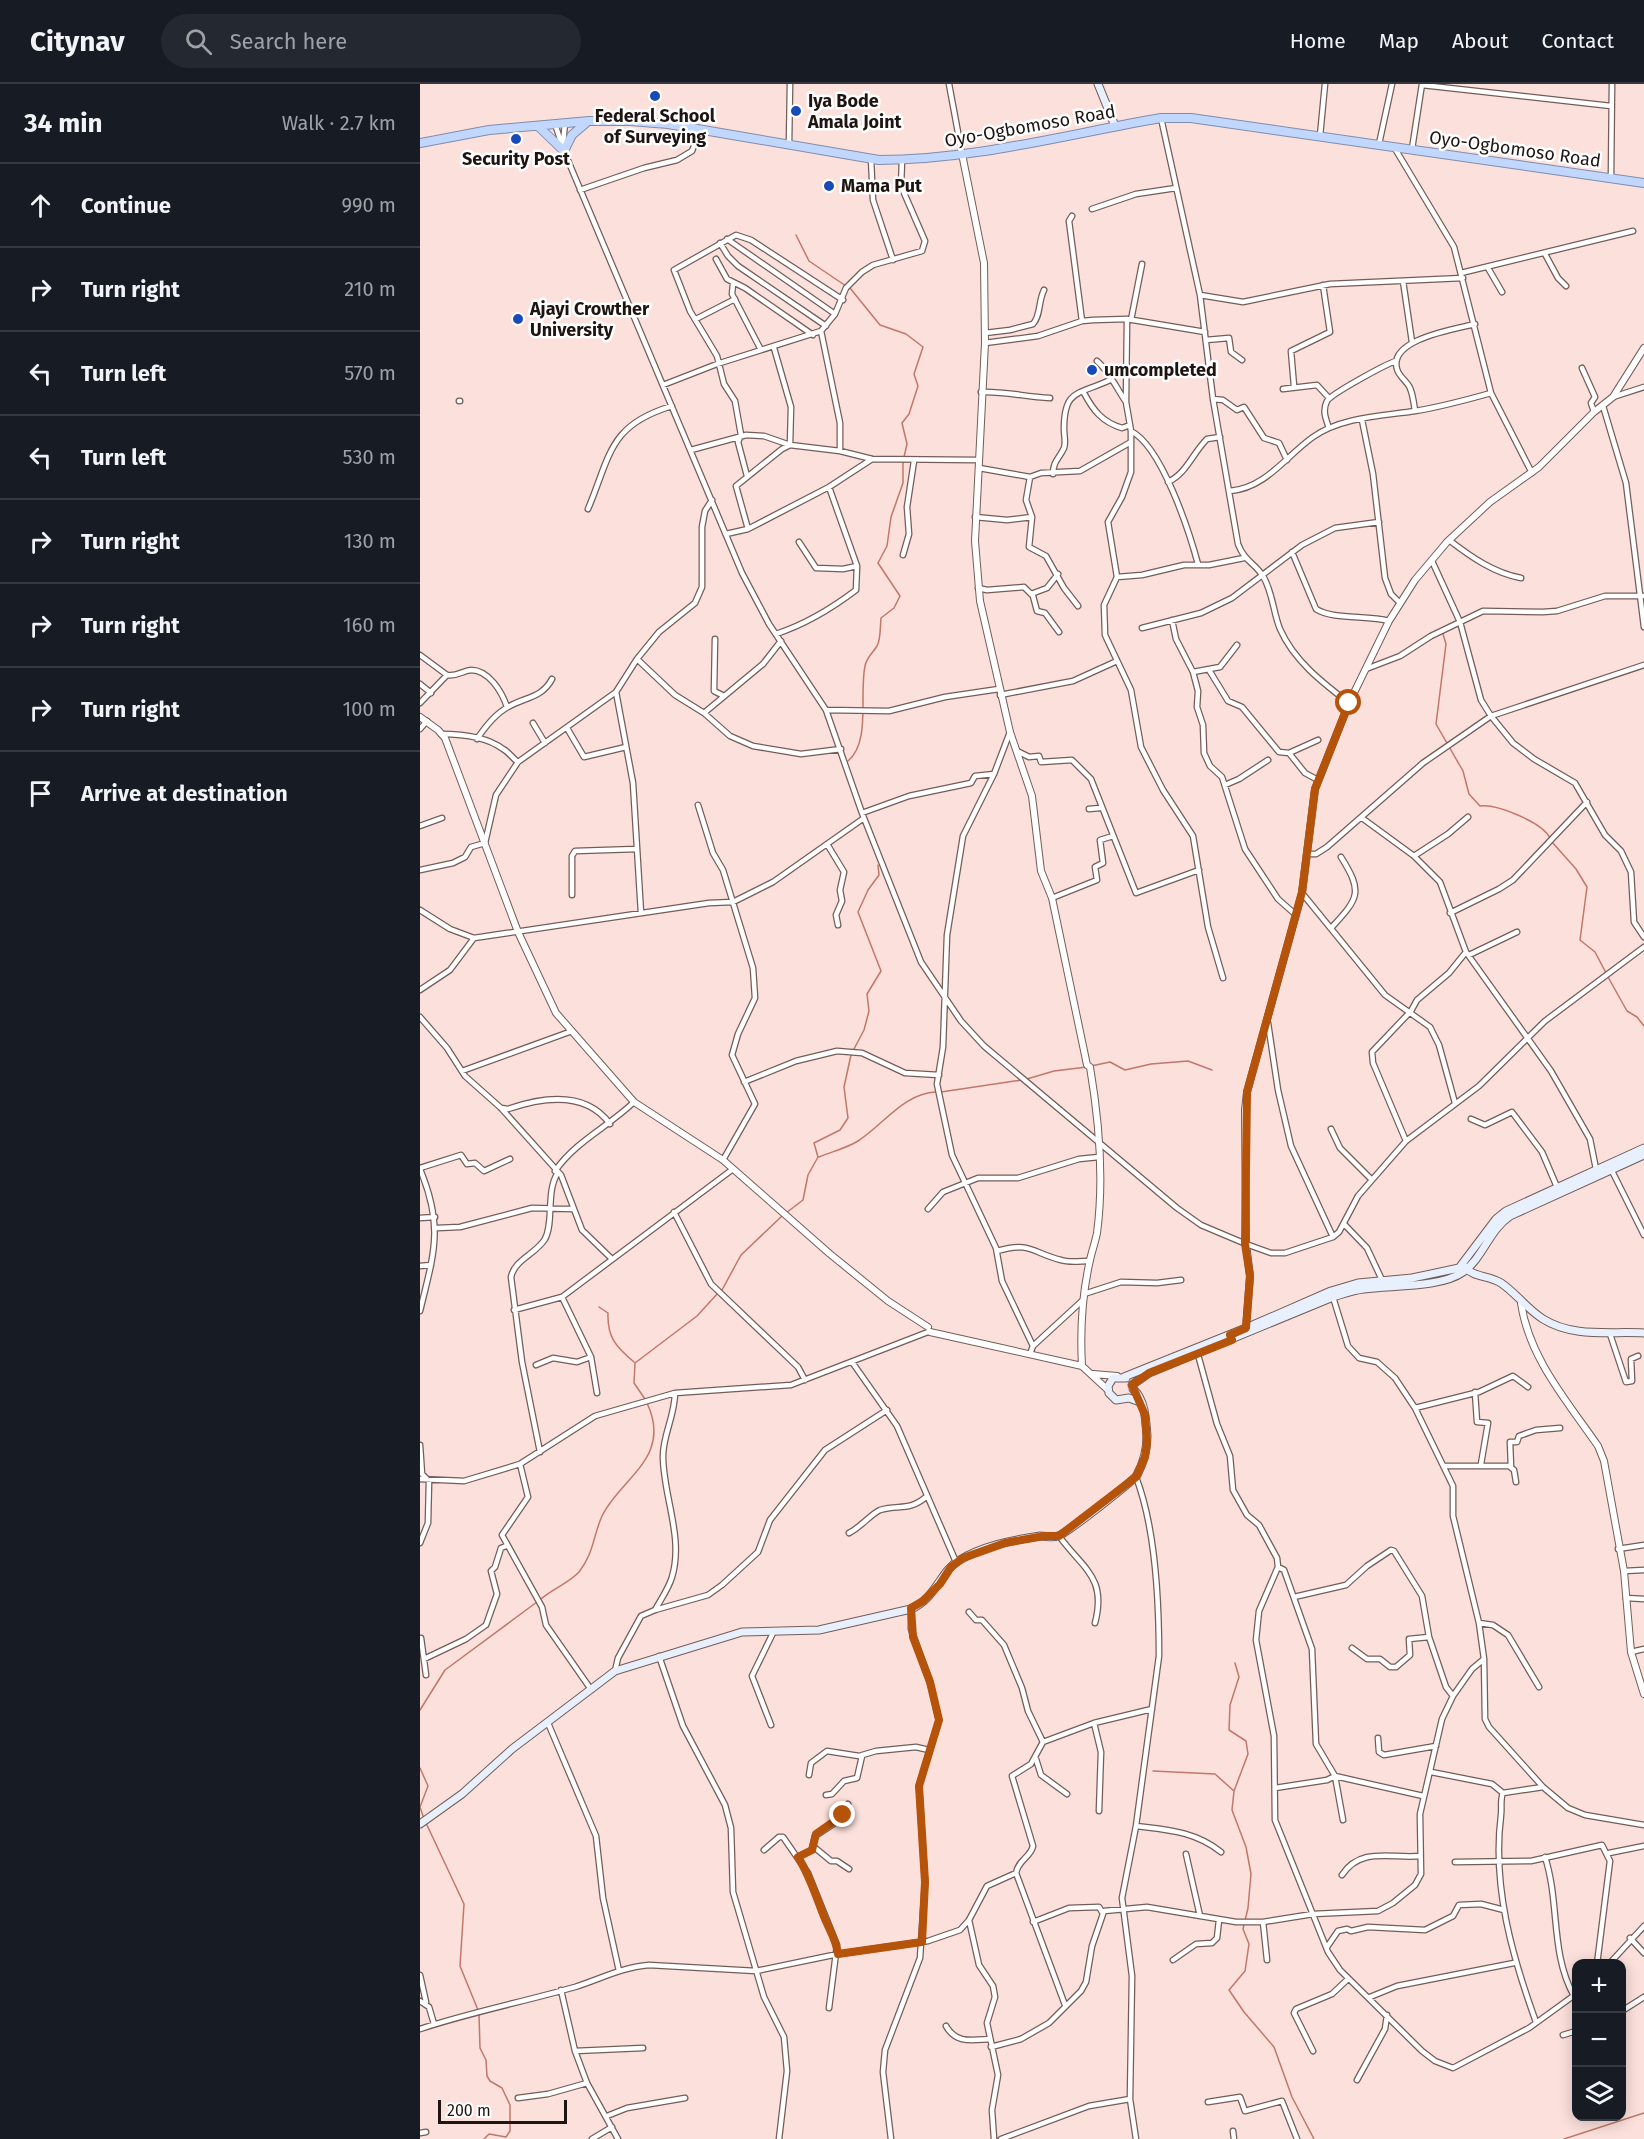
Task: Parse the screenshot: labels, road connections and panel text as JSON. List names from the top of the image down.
{
  "streets": {
    "highway": ["Oyo-Ogbomoso Road"]
  },
  "places": [
    "Federal School of Surveying",
    "Iya Bode Amala Joint",
    "Security Post",
    "Mama Put",
    "Ajayi Crowther University",
    "umcompleted"
  ],
  "scale_bar": "200 m",
  "page": {
    "header": "Citynav",
    "search": "Search here",
    "nav": [
      "Home",
      "Map",
      "About",
      "Contact"
    ],
    "heading": ["34 min", "Walk · 2.7 km"],
    "list": [
      ["Continue", "990 m"],
      ["Turn right", "210 m"],
      ["Turn left", "570 m"],
      ["Turn left", "530 m"],
      ["Turn right", "130 m"],
      ["Turn right", "160 m"],
      ["Turn right", "100 m"],
      "Arrive at destination"
    ],
    "map_buttons": ["+", "−"],
    "scale": "200 m"
  }
}
